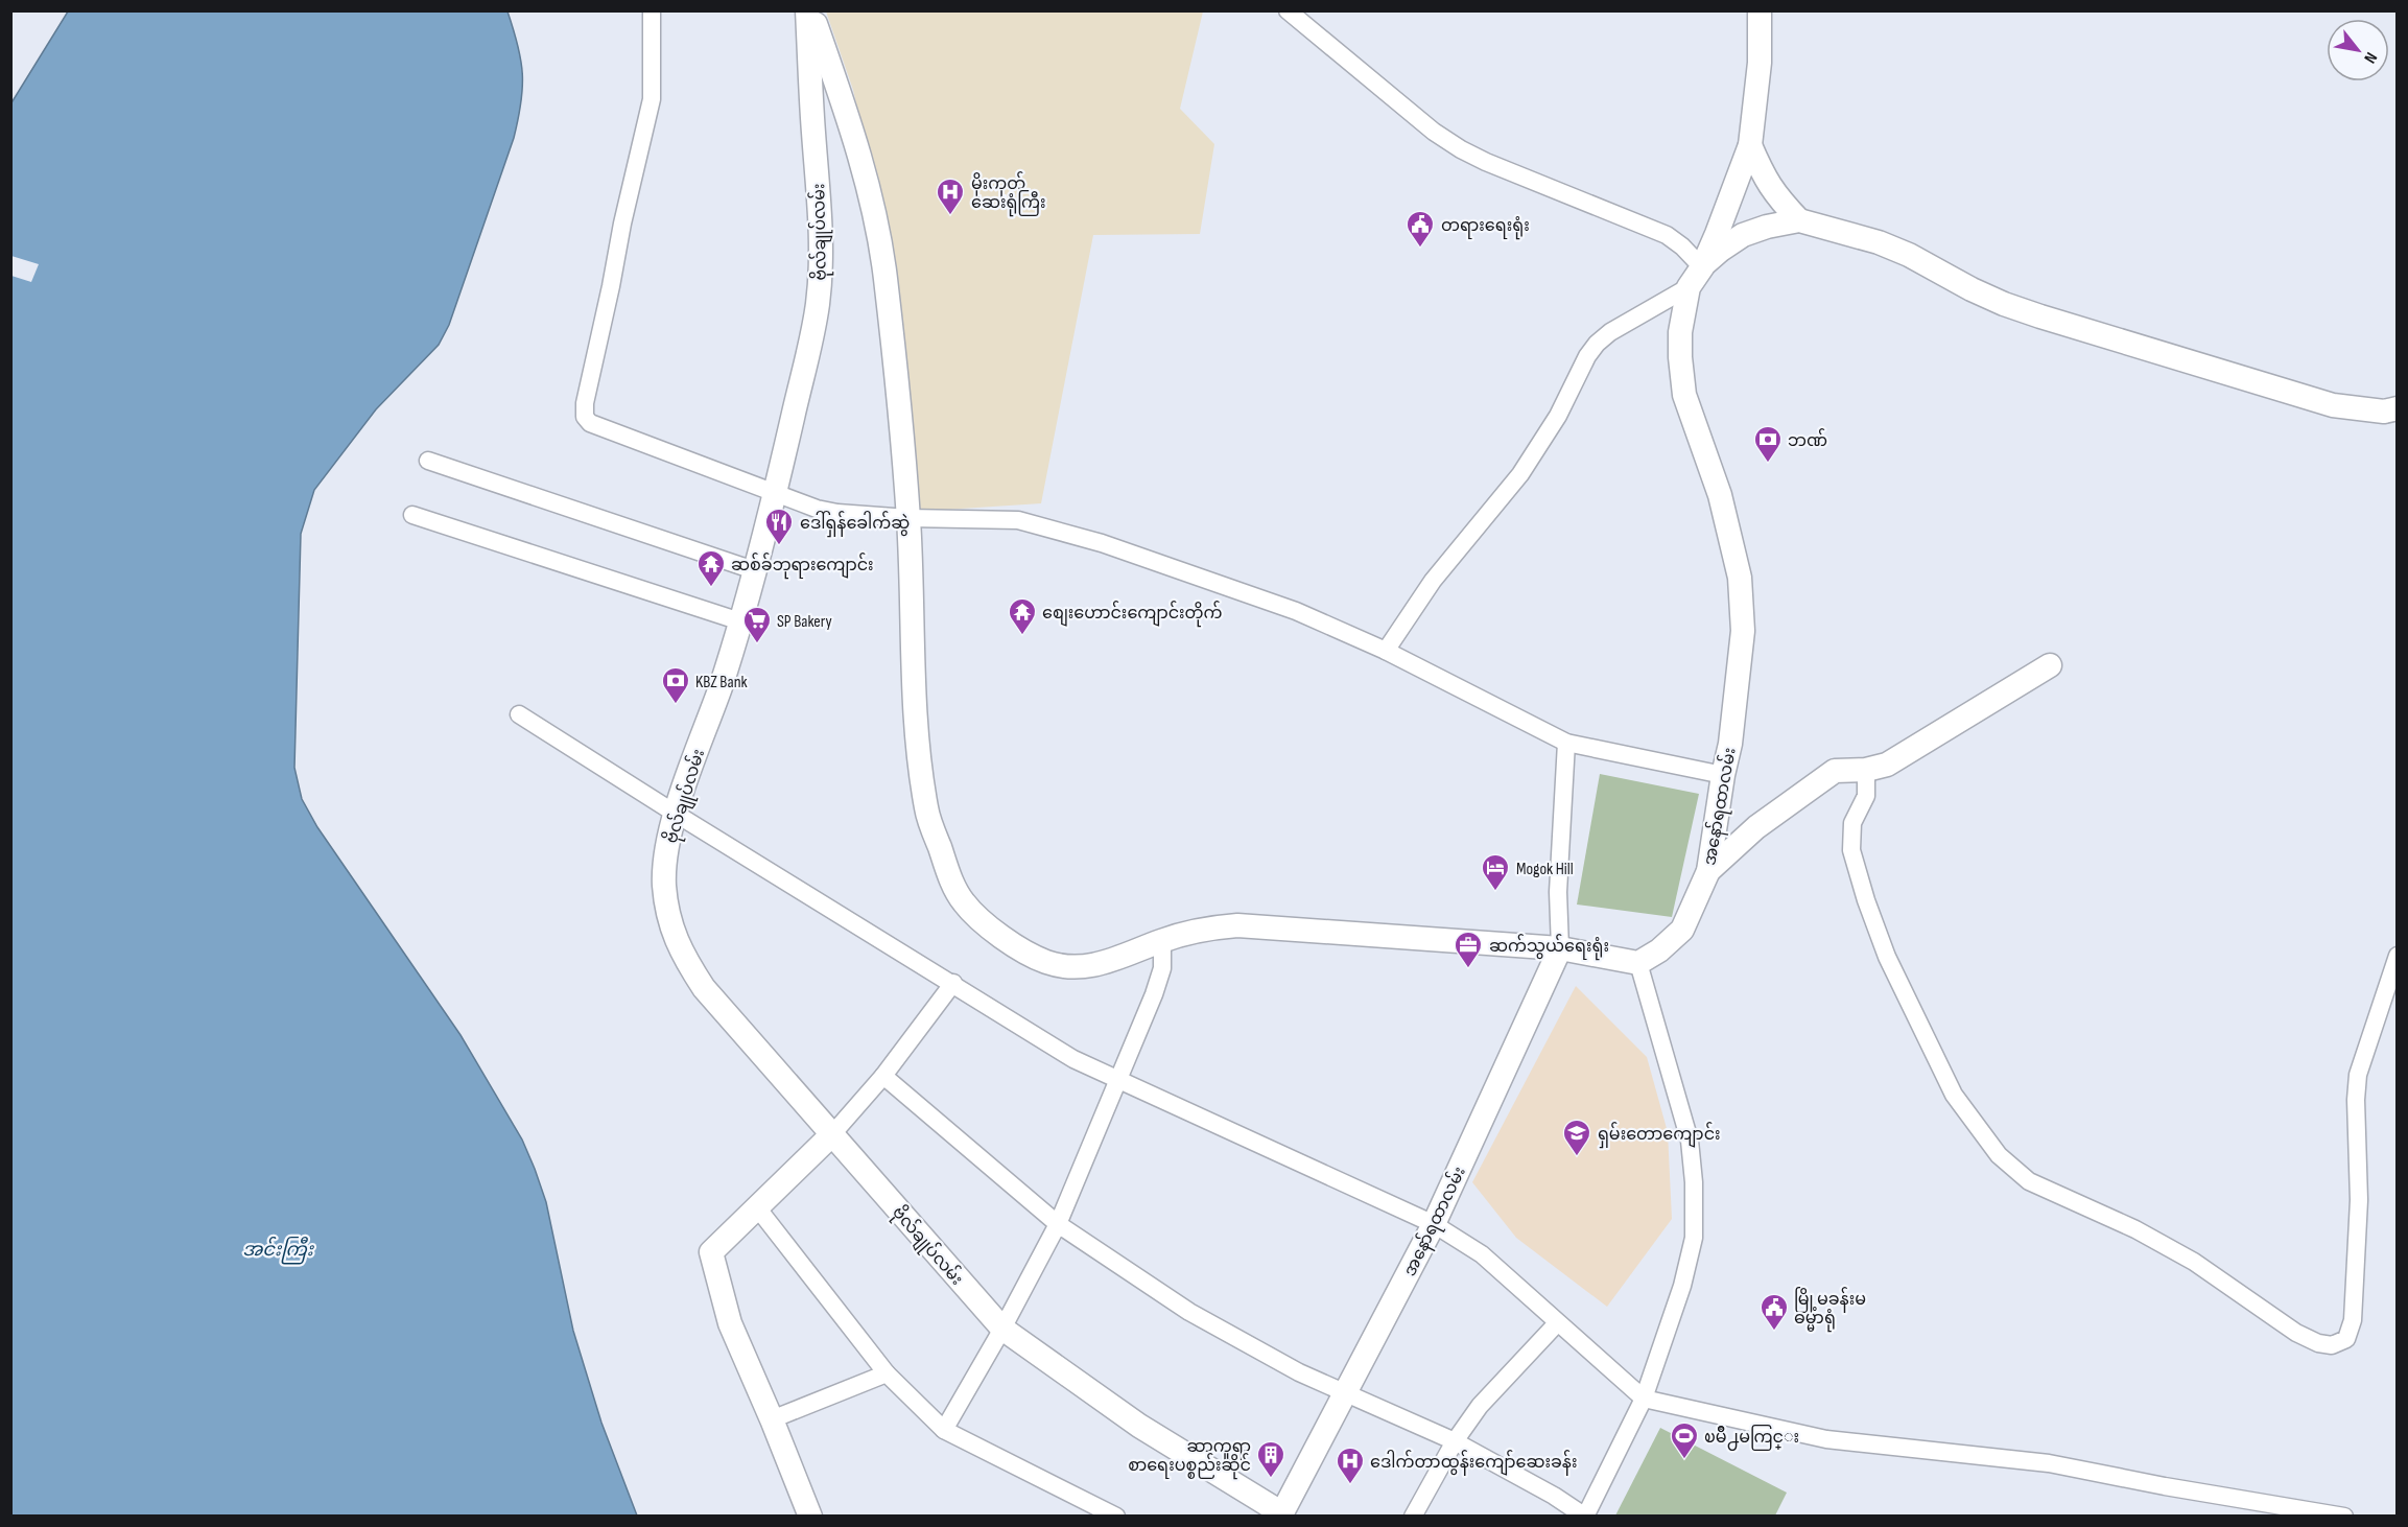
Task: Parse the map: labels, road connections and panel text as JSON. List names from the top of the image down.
{
  "streets": {
    "street": ["ဗိုလ်‌ချုပ်‌လမ်း", "အ‌နော်‌ရထာလမ်း"]
  },
  "crossings": [
    ["ဗိုလ်‌ချုပ်‌လမ်း", "အ‌နော်‌ရထာလမ်း"]
  ],
  "water": ["အင်းကြီး"],
  "places": {
    "hospital": ["မိုးကုတ်‌ ‌ဆေးရုံကြီး", "ဒေါက်တာထွန်းကျော်ဆေးခန်း"],
    "public building": ["တရားရေးရုံး", "မြို့မခန်းမ ဓမ္မာရုံ"],
    "bank": ["ဘဏ်", "KBZ Bank"],
    "restaurant": ["ဒေါ်ရှန်ခေါက်ဆွဲ"],
    "temple": ["ဆစ်ခ်ဘုရားကျောင်း", "စျေးဟောင်းကျောင်းတိုက်"],
    "supermarket": ["SP Bakery"],
    "hotel": ["Mogok Hill"],
    "office": ["ဆက်သွယ်ရေးရုံး"],
    "school or university": ["ရှမ်းတောကျောင်း"],
    "sports": ["ၿမိဳ႕မကြင္း"],
    "building": ["ဆာကူရာ စာရေးပစ္စည်းဆိုင်"]
  },
  "north": "bottom right"
}
